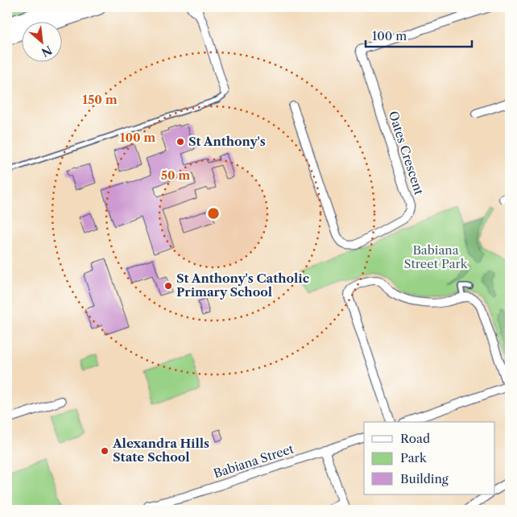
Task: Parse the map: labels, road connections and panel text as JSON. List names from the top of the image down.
{
  "streets": {
    "street": ["Oates Crescent", "Babiana Street"]
  },
  "parks": ["Babiana Street Park"],
  "places": ["St Anthony's", "St Anthony's Catholic Primary School", "Alexandra Hills State School"],
  "legend": ["Road", "Park", "Building"],
  "scale_bar": "100 m",
  "north": "bottom right",
  "rings": ["150 m", "100 m", "50 m"]
}
